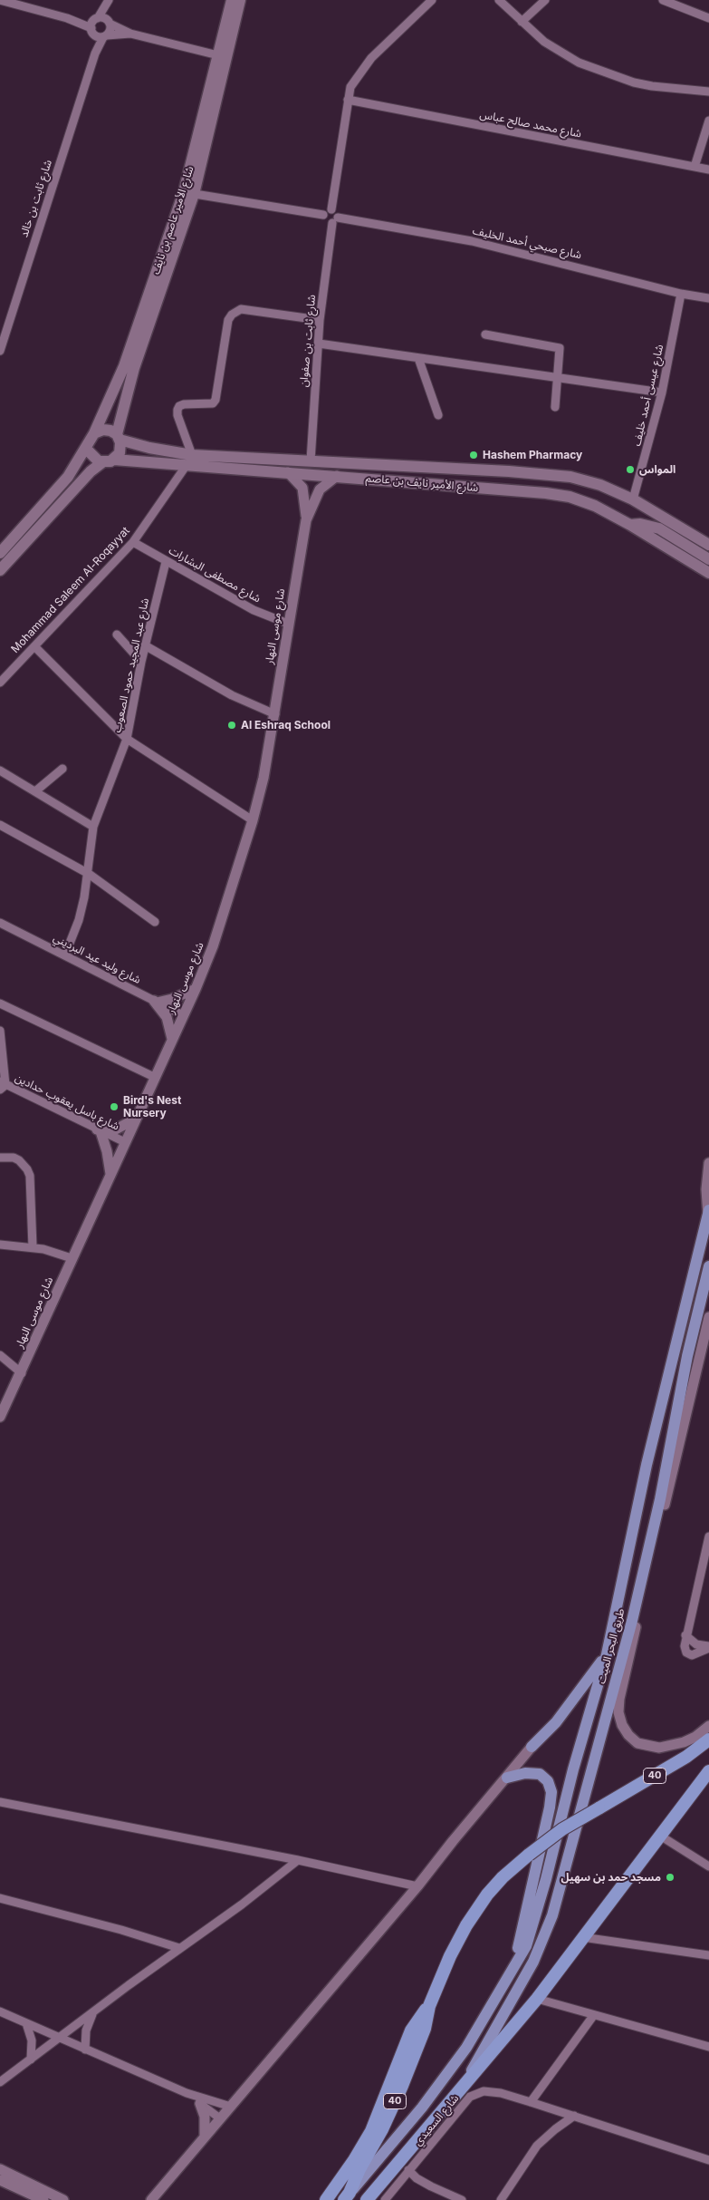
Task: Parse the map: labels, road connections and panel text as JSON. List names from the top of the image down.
{
  "streets": {
    "highway": ["40"],
    "main road": ["شارع الأمير عاصم بن نايف", "شارع الأمير نايف بن عاصم", "طريق البحر الميت"],
    "street": [
      "شارع محمد صالح عباس",
      "شارع ثابت بن خالد",
      "شارع صبحي أحمد الخليف",
      "شارع ثابت بن صفوان",
      "شارع عيسى أحمد خليف",
      "شارع مصطفى البشارات",
      "Mohammad Saleem Al-Roqayyat",
      "شارع موسى النهار",
      "شارع عبد المجيد حمود الصعوب",
      "شارع وليد عيد البرديني",
      "شارع باسل يعقوب حدادين",
      "شارع السعيدي"
    ]
  },
  "crossings": [
    ["شارع الأمير عاصم بن نايف", "شارع الأمير نايف بن عاصم"],
    ["شارع صبحي أحمد الخليف", "شارع ثابت بن صفوان"],
    ["شارع صبحي أحمد الخليف", "شارع عيسى أحمد خليف"],
    ["شارع ثابت بن صفوان", "شارع الأمير نايف بن عاصم"],
    ["شارع عيسى أحمد خليف", "شارع الأمير نايف بن عاصم"],
    ["شارع الأمير نايف بن عاصم", "Mohammad Saleem Al-Roqayyat"],
    ["شارع الأمير نايف بن عاصم", "شارع موسى النهار"],
    ["شارع مصطفى البشارات", "Mohammad Saleem Al-Roqayyat"],
    ["شارع مصطفى البشارات", "شارع موسى النهار"],
    ["شارع مصطفى البشارات", "شارع عبد المجيد حمود الصعوب"],
    ["شارع موسى النهار", "شارع وليد عيد البرديني"],
    ["شارع موسى النهار", "شارع باسل يعقوب حدادين"],
    ["شارع عبد المجيد حمود الصعوب", "شارع وليد عيد البرديني"]
  ],
  "places": [
    "Hashem Pharmacy",
    "المواس",
    "Al Eshraq School",
    "Bird's Nest Nursery",
    "مسجد حمد بن سهيل"
  ]
}
